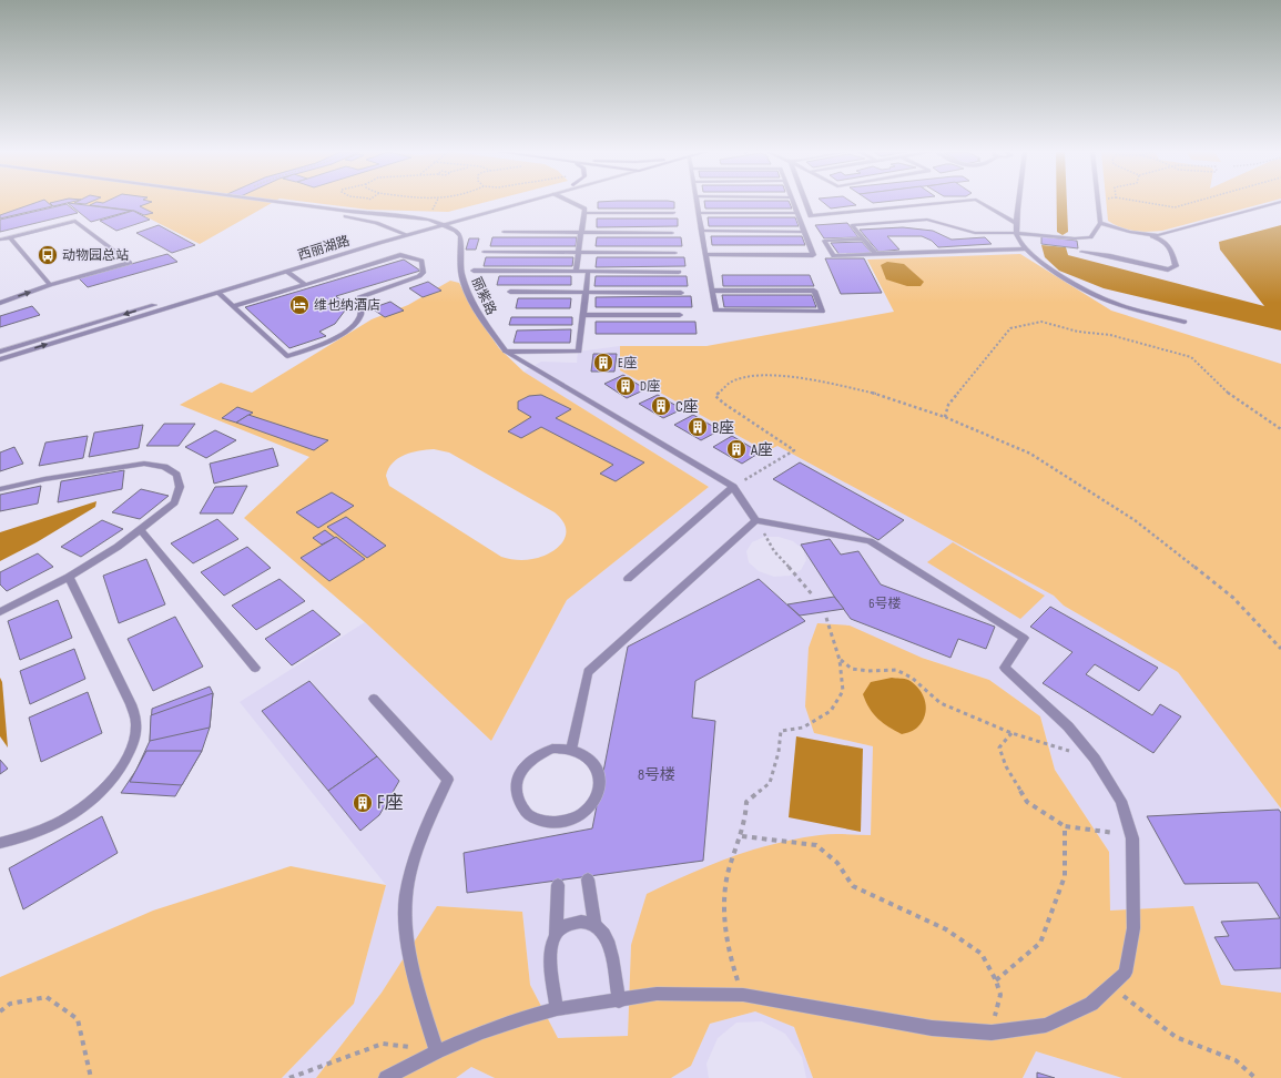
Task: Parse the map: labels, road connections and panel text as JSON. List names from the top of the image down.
{
  "streets": {
    "street": ["西丽湖路", "丽紫路"]
  },
  "crossings": [
    ["西丽湖路", "丽紫路"]
  ],
  "places": {
    "bus stop": ["动物园总站"],
    "hotel": ["维也纳酒店"],
    "building": [
      "E座",
      "D座",
      "C座",
      "B座",
      "A座",
      "F座"
    ]
  },
  "house_numbers": ["6号楼", "8号楼"]
}
